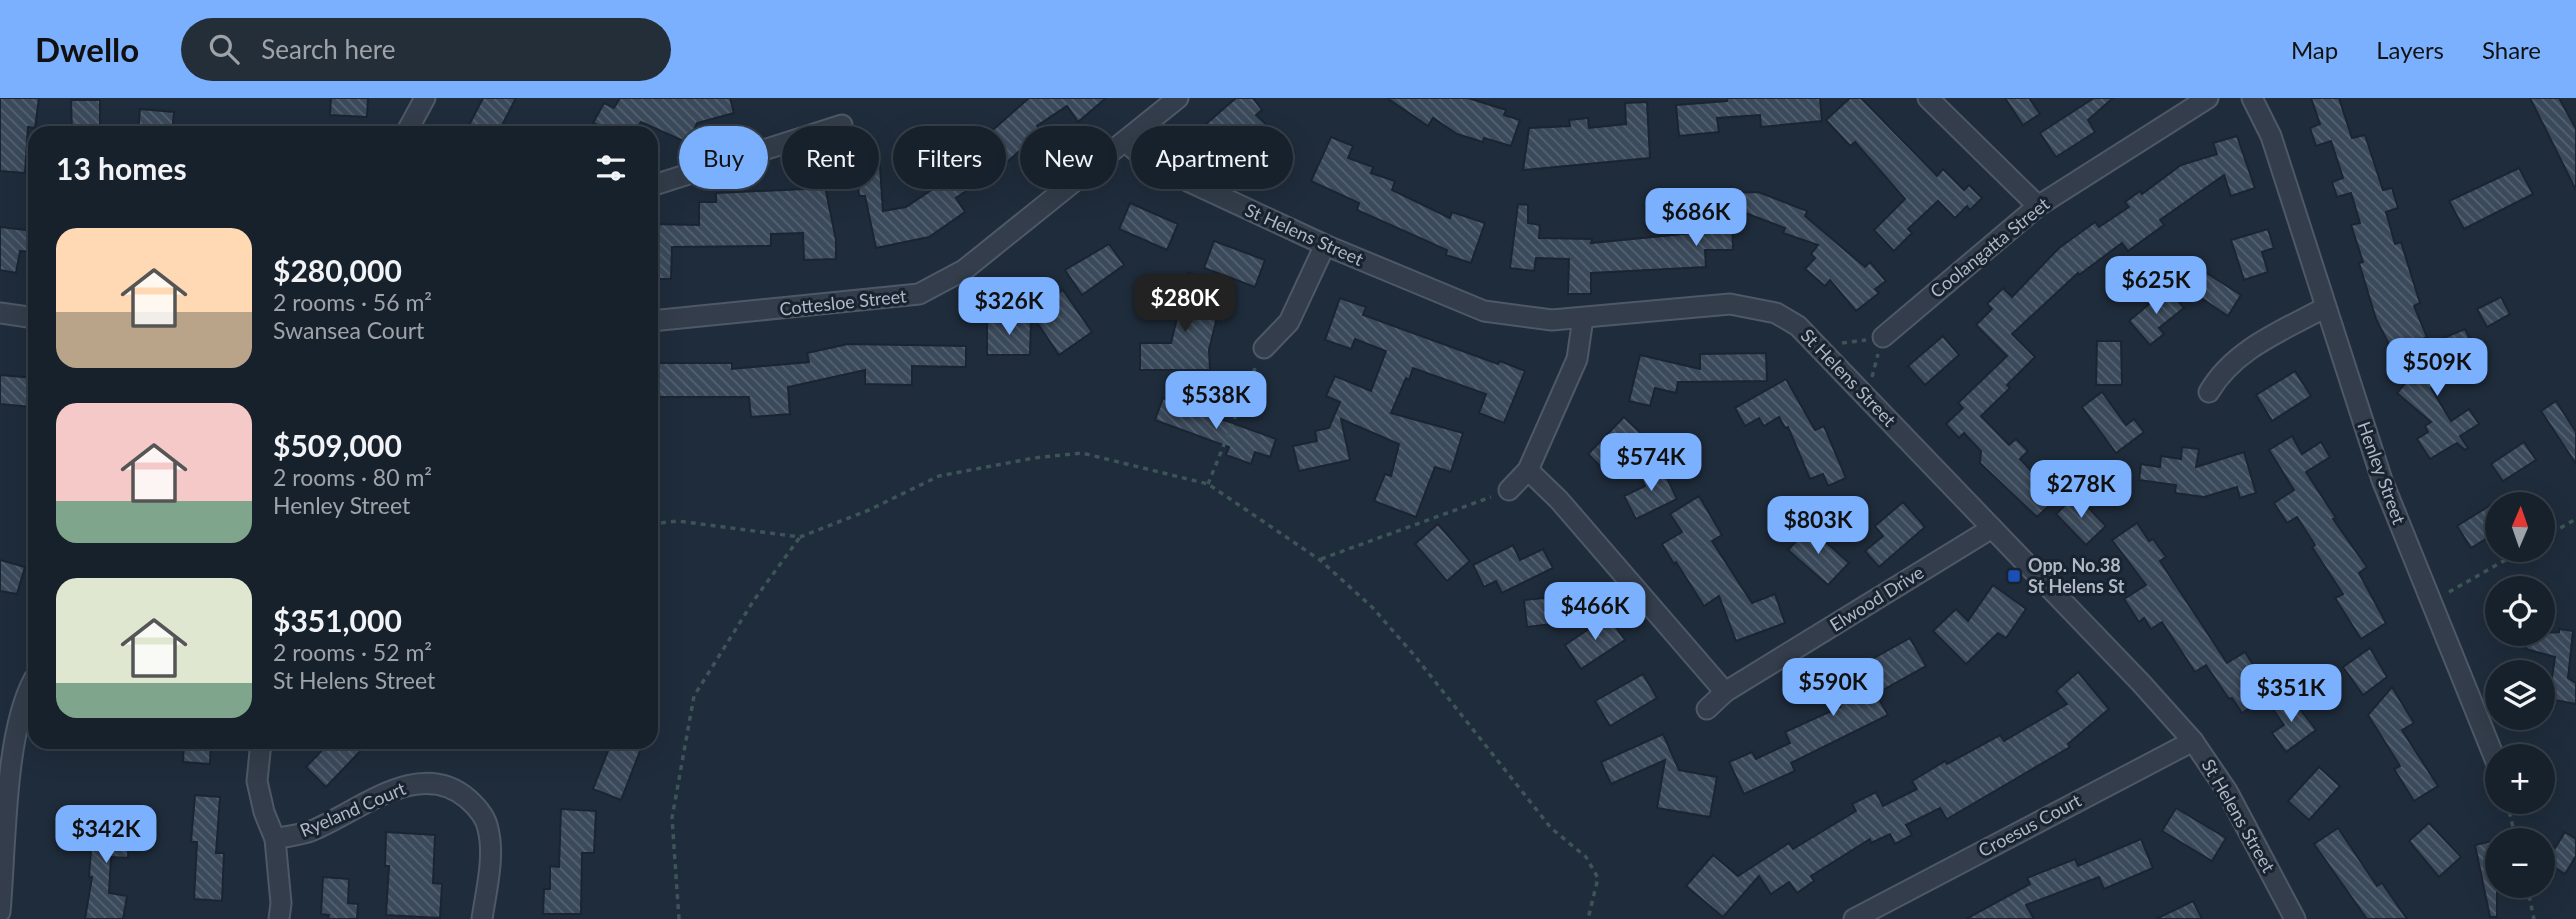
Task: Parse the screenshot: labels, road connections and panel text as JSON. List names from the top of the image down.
{
  "streets": {
    "street": [
      "St Helens Street",
      "Coolangatta Street",
      "Cottesloe Street",
      "Henley Street",
      "Elwood Drive",
      "Ryeland Court",
      "Croesus Court"
    ]
  },
  "crossings": [
    ["St Helens Street", "Cottesloe Street"],
    ["St Helens Street", "Elwood Drive"],
    ["St Helens Street", "Croesus Court"]
  ],
  "places": {
    "transit": ["Opp. No.38 St Helens St"]
  },
  "north": "top",
  "page": {
    "header": "Dwello",
    "search": "Search here",
    "nav": ["Map", "Layers", "Share"],
    "chip": [
      "Buy",
      "Rent",
      "Filters",
      "New",
      "Apartment"
    ],
    "heading": "13 homes",
    "price": [
      "$686K",
      "$625K",
      "$280K",
      "$326K",
      "$509K",
      "$538K",
      "$574K",
      "$278K",
      "$803K",
      "$466K",
      "$590K",
      "$351K",
      "$342K"
    ],
    "list": [
      {
        "name": "$280,000",
        "note": "2 rooms · 56 m² · Swansea Court"
      },
      {
        "name": "$509,000",
        "note": "2 rooms · 80 m² · Henley Street"
      },
      {
        "name": "$351,000",
        "note": "2 rooms · 52 m² · St Helens Street"
      }
    ],
    "map_buttons": ["+", "−"]
  }
}
